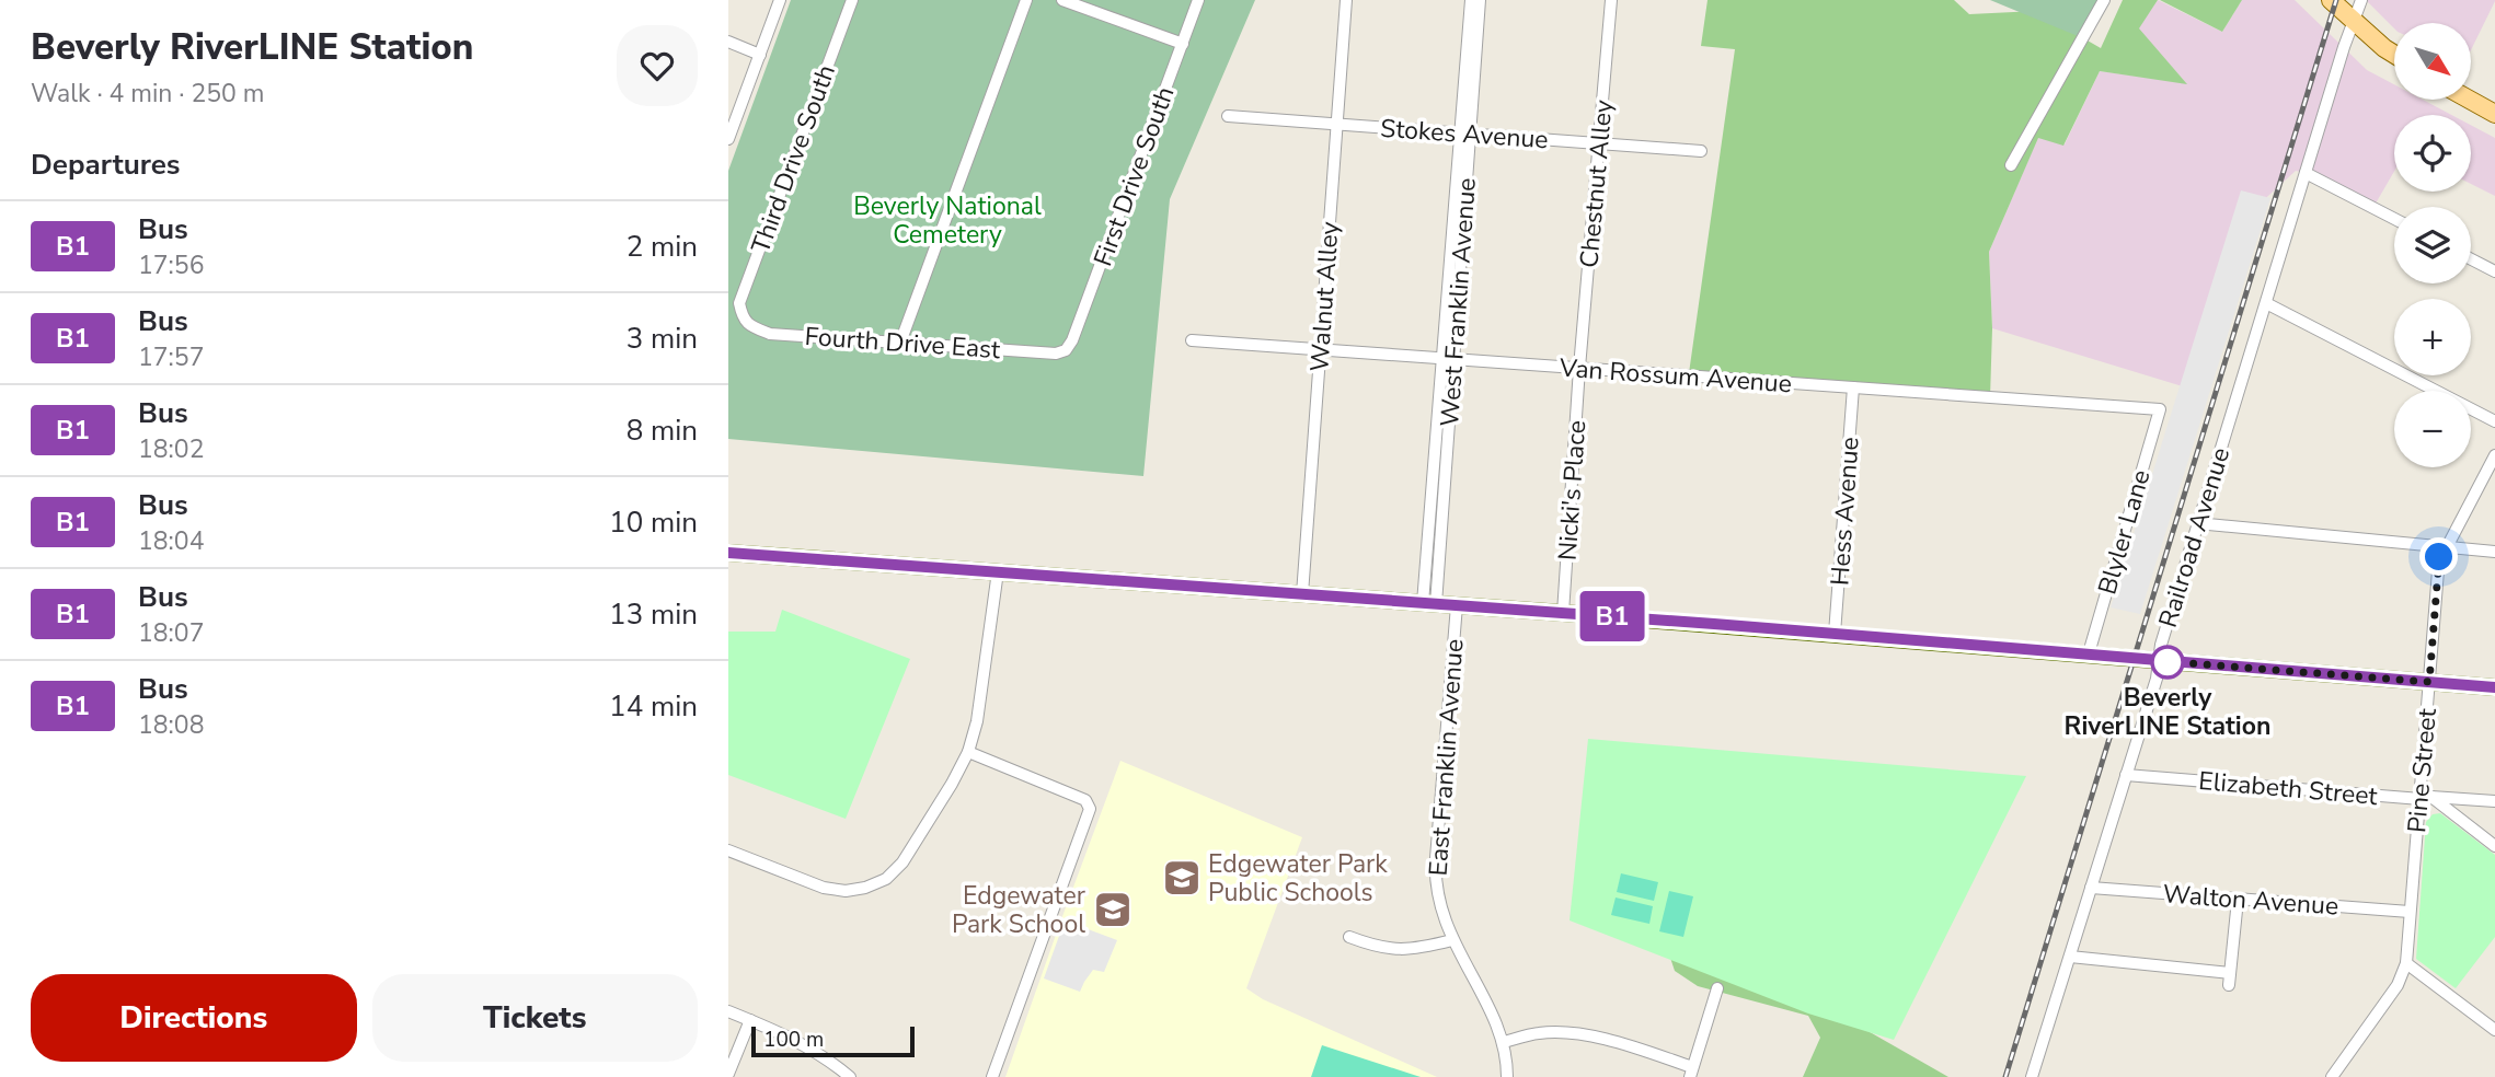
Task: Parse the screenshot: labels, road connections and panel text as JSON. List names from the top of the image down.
{
  "streets": {
    "street": [
      "Stokes Avenue",
      "Third Drive South",
      "First Drive South",
      "Chestnut Alley",
      "Walnut Alley",
      "West Franklin Avenue",
      "Fourth Drive East",
      "Van Rossum Avenue",
      "Nicki's Place",
      "Hess Avenue",
      "Blyler Lane",
      "Railroad Avenue",
      "East Franklin Avenue",
      "Pine Street",
      "Elizabeth Street",
      "Walton Avenue"
    ]
  },
  "crossings": [
    ["Stokes Avenue", "Chestnut Alley"],
    ["Stokes Avenue", "Walnut Alley"],
    ["Stokes Avenue", "West Franklin Avenue"],
    ["Third Drive South", "Fourth Drive East"],
    ["First Drive South", "Fourth Drive East"],
    ["Chestnut Alley", "Van Rossum Avenue"],
    ["Chestnut Alley", "Nicki's Place"],
    ["Walnut Alley", "Van Rossum Avenue"],
    ["West Franklin Avenue", "Van Rossum Avenue"],
    ["Van Rossum Avenue", "Nicki's Place"],
    ["Van Rossum Avenue", "Hess Avenue"],
    ["Van Rossum Avenue", "Blyler Lane"],
    ["Railroad Avenue", "Elizabeth Street"],
    ["Railroad Avenue", "Walton Avenue"],
    ["Pine Street", "Elizabeth Street"],
    ["Pine Street", "Walton Avenue"]
  ],
  "parks": ["Beverly National Cemetery"],
  "places": {
    "other": ["Beverly RiverLINE Station"],
    "school or university": ["Edgewater Park Public Schools", "Edgewater Park School"]
  },
  "lines": ["bus line B1"],
  "scale_bar": "100 m",
  "north": "bottom right",
  "page": {
    "heading": [
      ["Beverly RiverLINE Station", "Walk · 4 min · 250 m"],
      "Departures"
    ],
    "on_map": "B1",
    "map_buttons": ["+", "−"],
    "list": [
      {
        "mark": "B1",
        "name": "Bus",
        "note": "17:56",
        "value": "2 min"
      },
      {
        "mark": "B1",
        "name": "Bus",
        "note": "17:57",
        "value": "3 min"
      },
      {
        "mark": "B1",
        "name": "Bus",
        "note": "18:02",
        "value": "8 min"
      },
      {
        "mark": "B1",
        "name": "Bus",
        "note": "18:04",
        "value": "10 min"
      },
      {
        "mark": "B1",
        "name": "Bus",
        "note": "18:07",
        "value": "13 min"
      },
      {
        "mark": "B1",
        "name": "Bus",
        "note": "18:08",
        "value": "14 min"
      }
    ],
    "buttons": ["Directions", "Tickets"],
    "scale": "100 m"
  }
}
